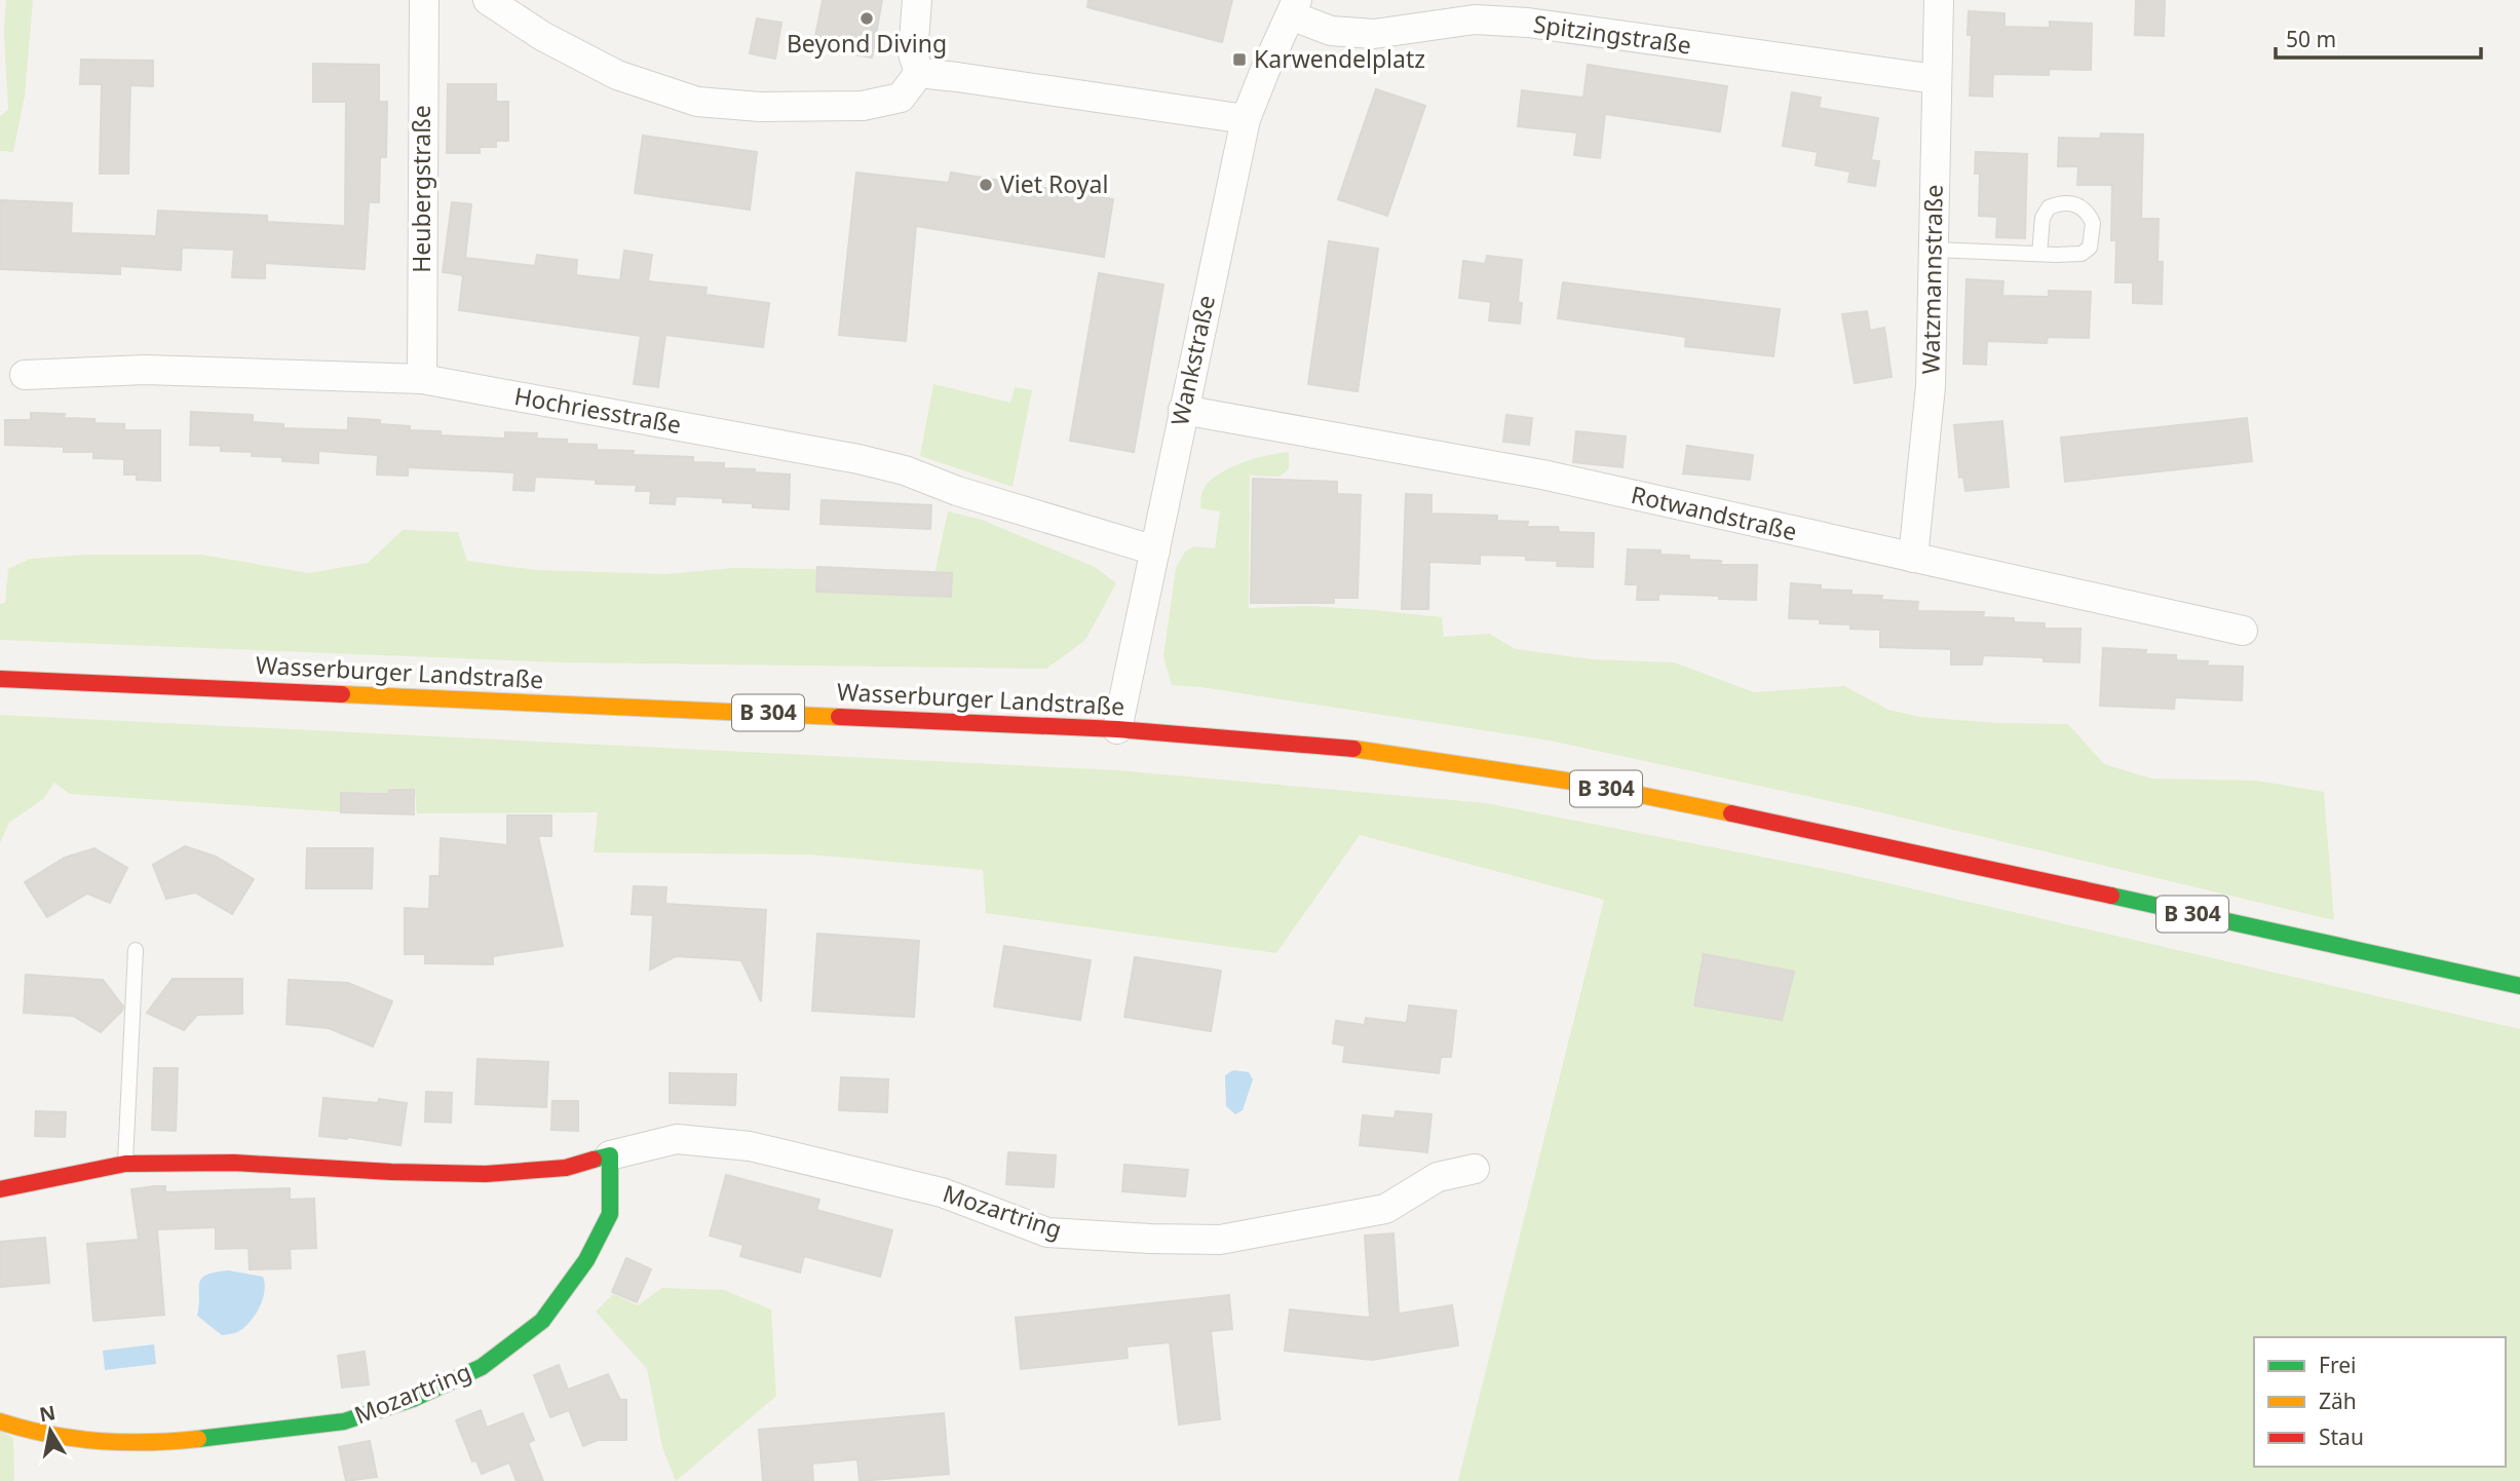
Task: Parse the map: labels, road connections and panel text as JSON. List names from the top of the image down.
{
  "streets": {
    "main road": ["Wasserburger Landstraße", "B 304", "Mozartring"],
    "street": [
      "Spitzingstraße",
      "Heubergstraße",
      "Watzmannstraße",
      "Wankstraße",
      "Hochriesstraße",
      "Rotwandstraße"
    ]
  },
  "crossings": [
    ["Spitzingstraße", "Watzmannstraße"],
    ["Spitzingstraße", "Wankstraße"],
    ["Heubergstraße", "Hochriesstraße"],
    ["Watzmannstraße", "Rotwandstraße"],
    ["Wankstraße", "Hochriesstraße"],
    ["Wankstraße", "Rotwandstraße"],
    ["Wankstraße", "Wasserburger Landstraße"]
  ],
  "places": {
    "other": ["Beyond Diving", "Viet Royal"],
    "transit": ["Karwendelplatz"]
  },
  "legend": ["Frei", "Zäh", "Stau"],
  "scale_bar": "50 m",
  "north": "top"
}
